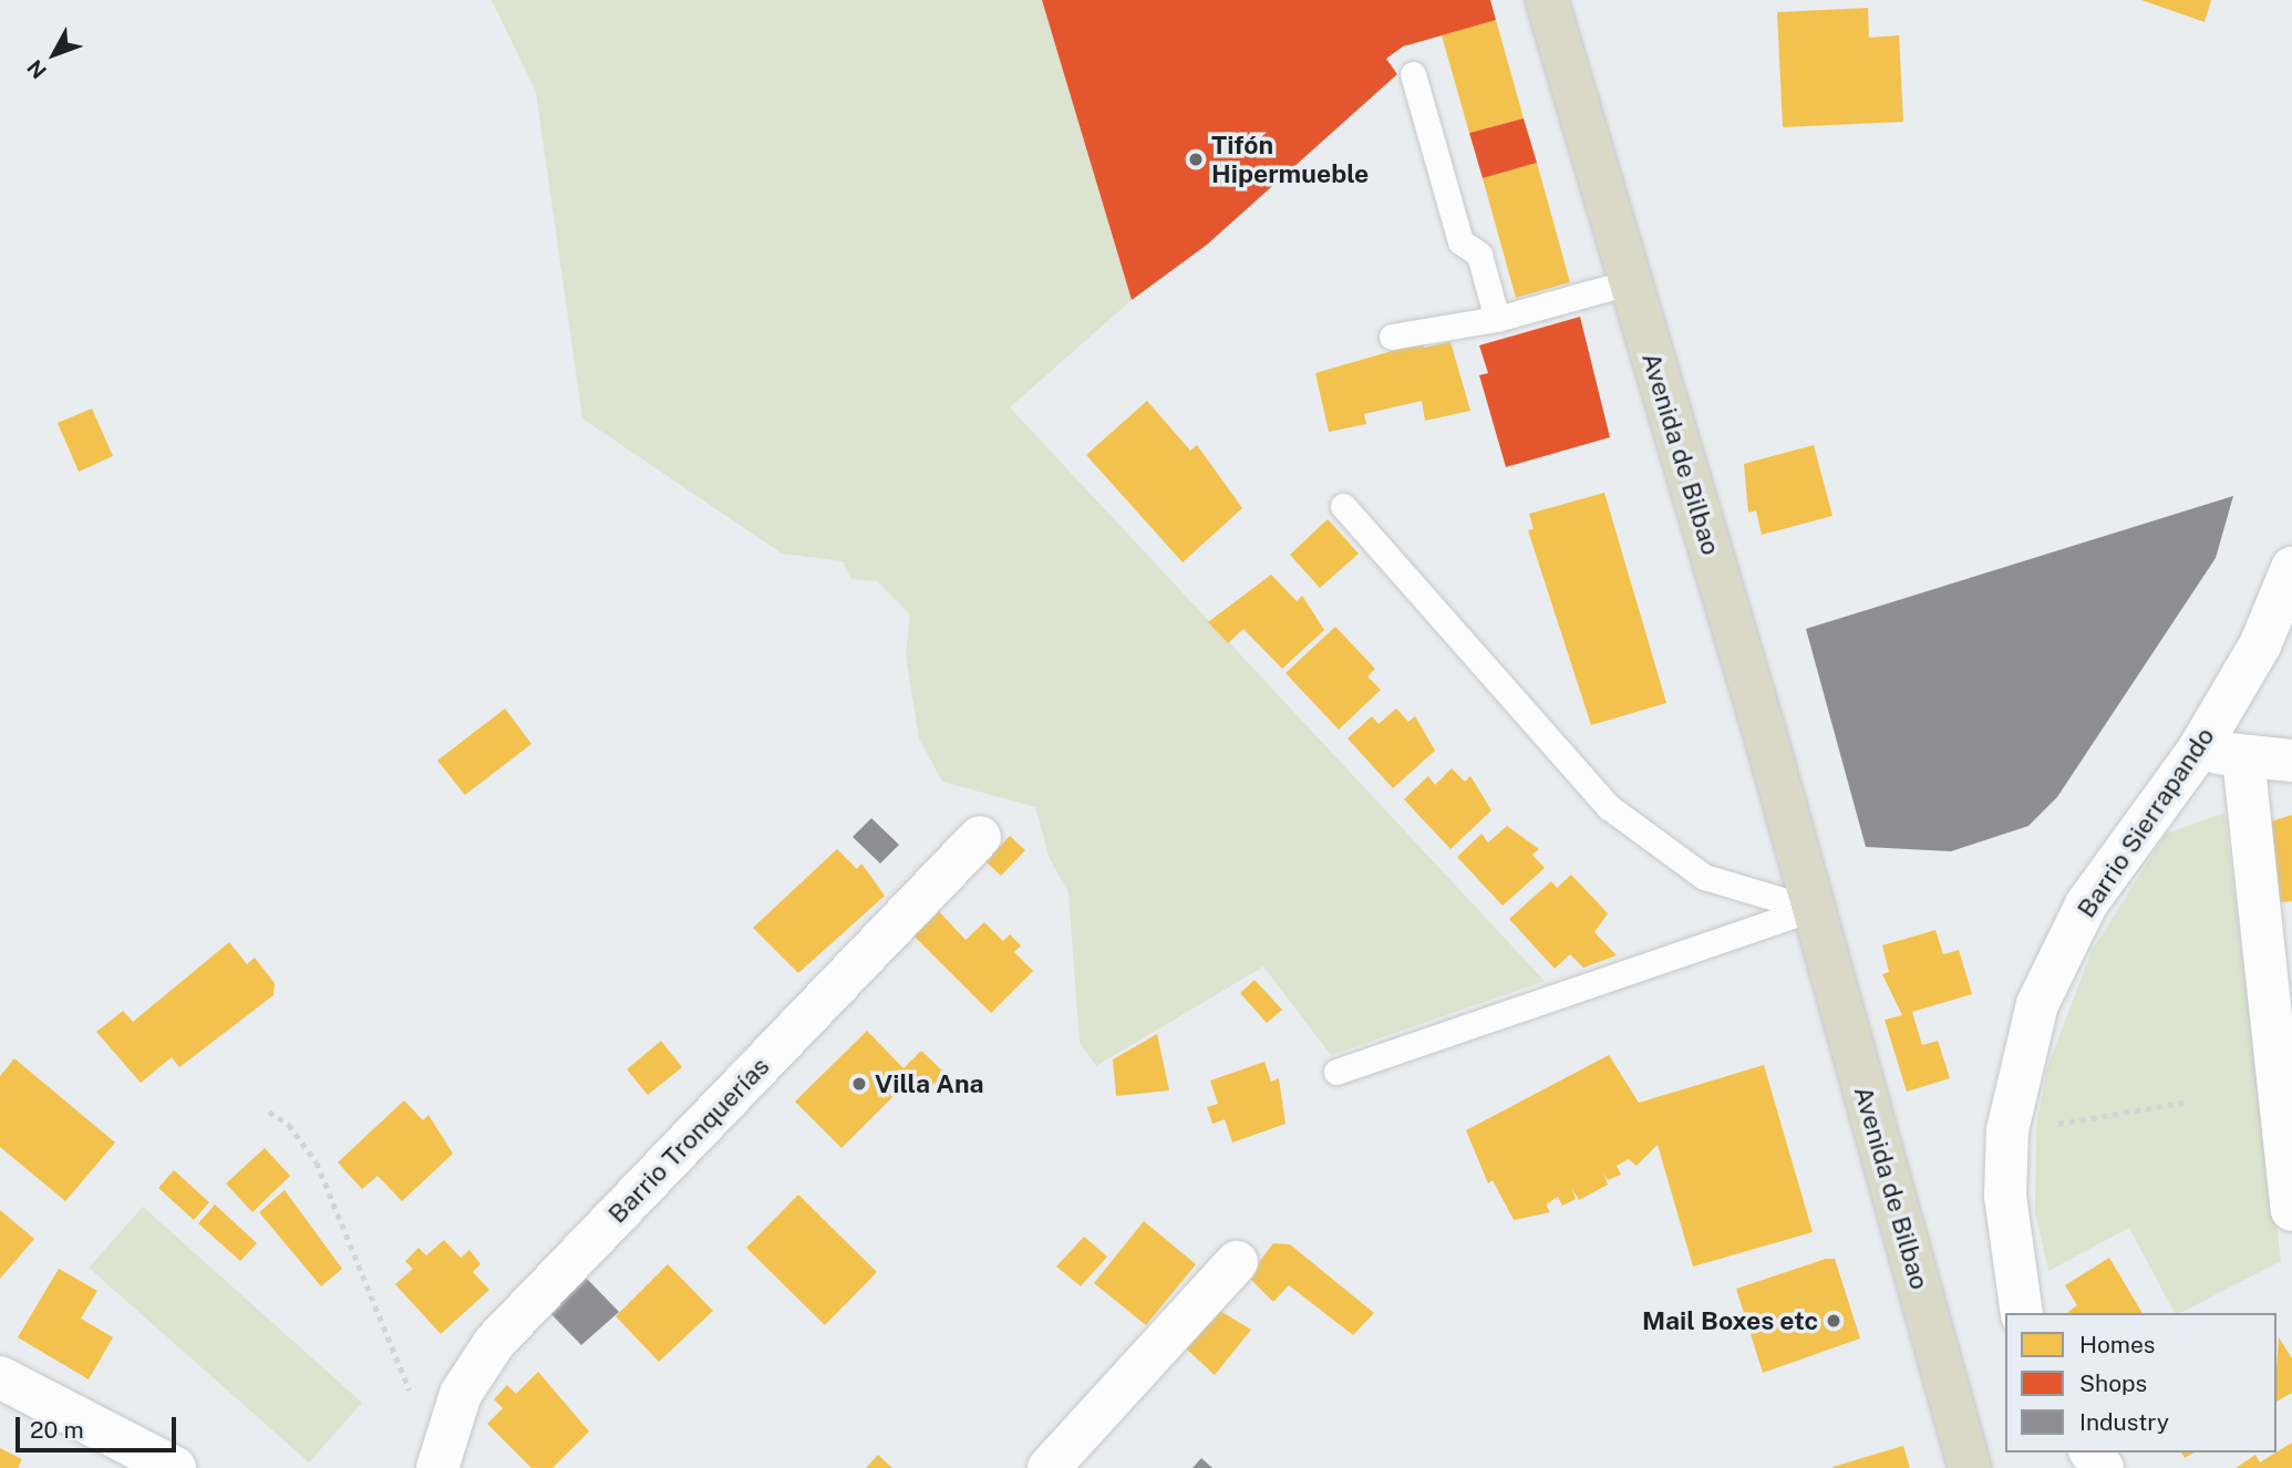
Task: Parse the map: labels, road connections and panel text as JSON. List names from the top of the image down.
{
  "streets": {
    "highway": ["Avenida de Bilbao"],
    "street": ["Barrio Sierrapando", "Barrio Tronquerías"]
  },
  "places": ["Tifón Hipermueble", "Villa Ana", "Mail Boxes etc"],
  "legend": ["Homes", "Shops", "Industry"],
  "scale_bar": "20 m",
  "north": "bottom left"
}
